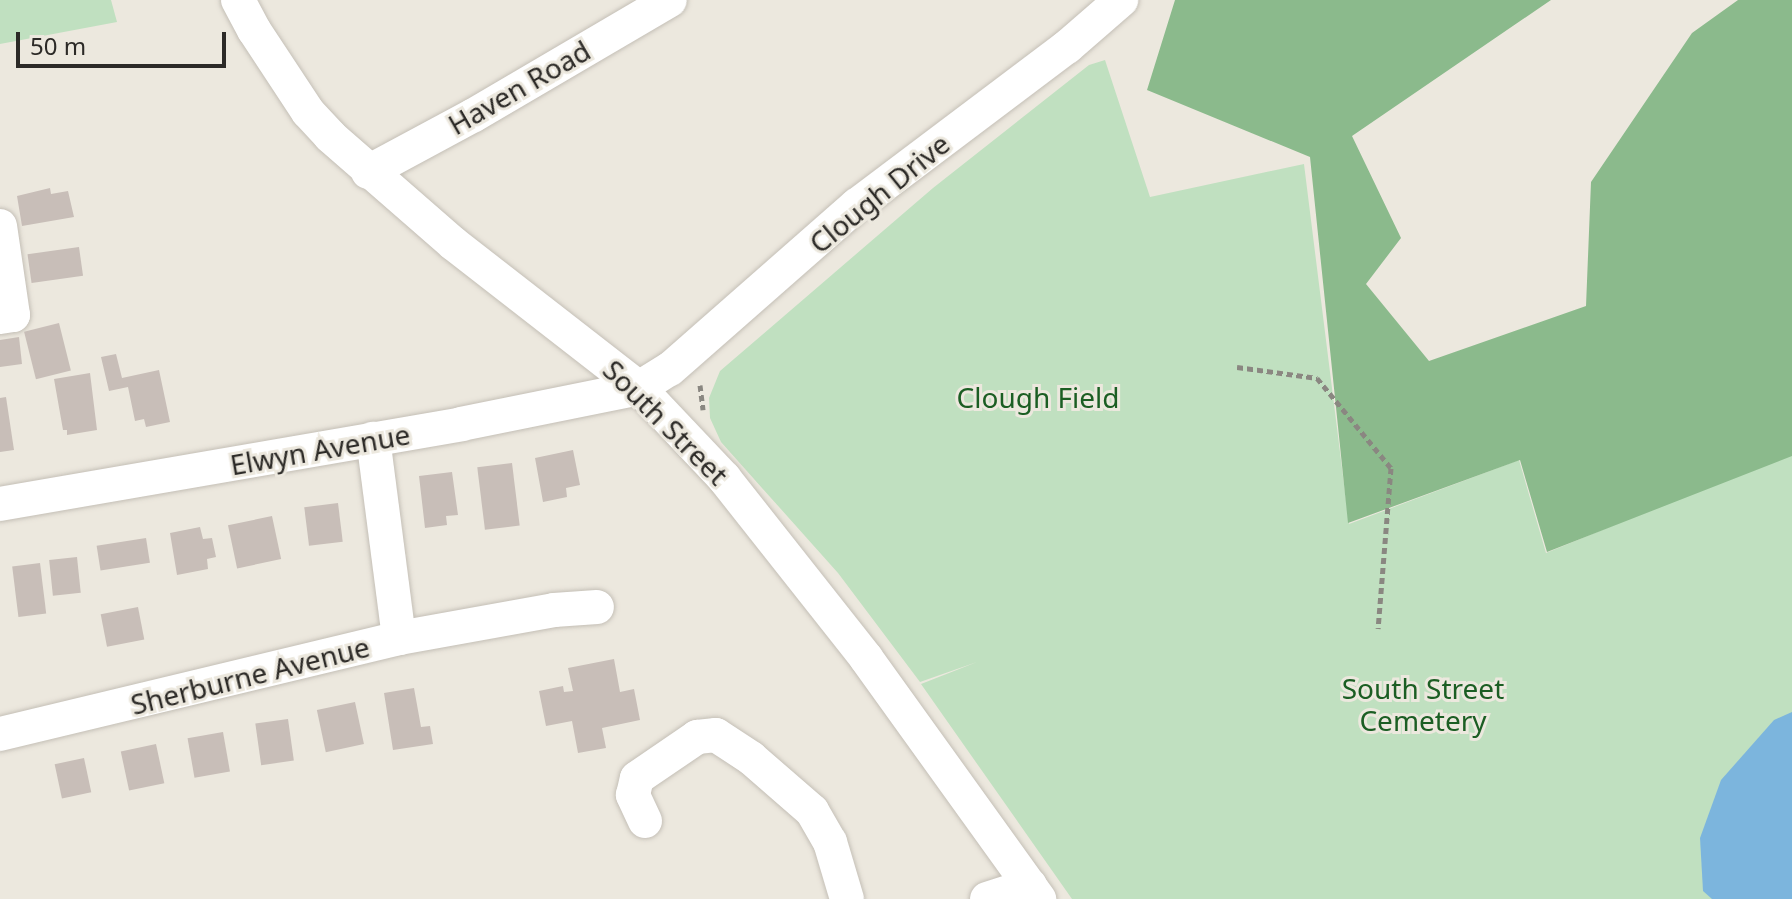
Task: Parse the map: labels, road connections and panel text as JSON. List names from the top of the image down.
{
  "streets": {
    "street": [
      "Haven Road",
      "Clough Drive",
      "South Street",
      "Elwyn Avenue",
      "Sherburne Avenue"
    ]
  },
  "crossings": [
    ["Haven Road", "South Street"],
    ["Clough Drive", "South Street"],
    ["Clough Drive", "Elwyn Avenue"],
    ["South Street", "Elwyn Avenue"],
    ["Elwyn Avenue", "Sherburne Avenue"]
  ],
  "parks": ["Clough Field", "South Street Cemetery"],
  "scale_bar": "50 m"
}
